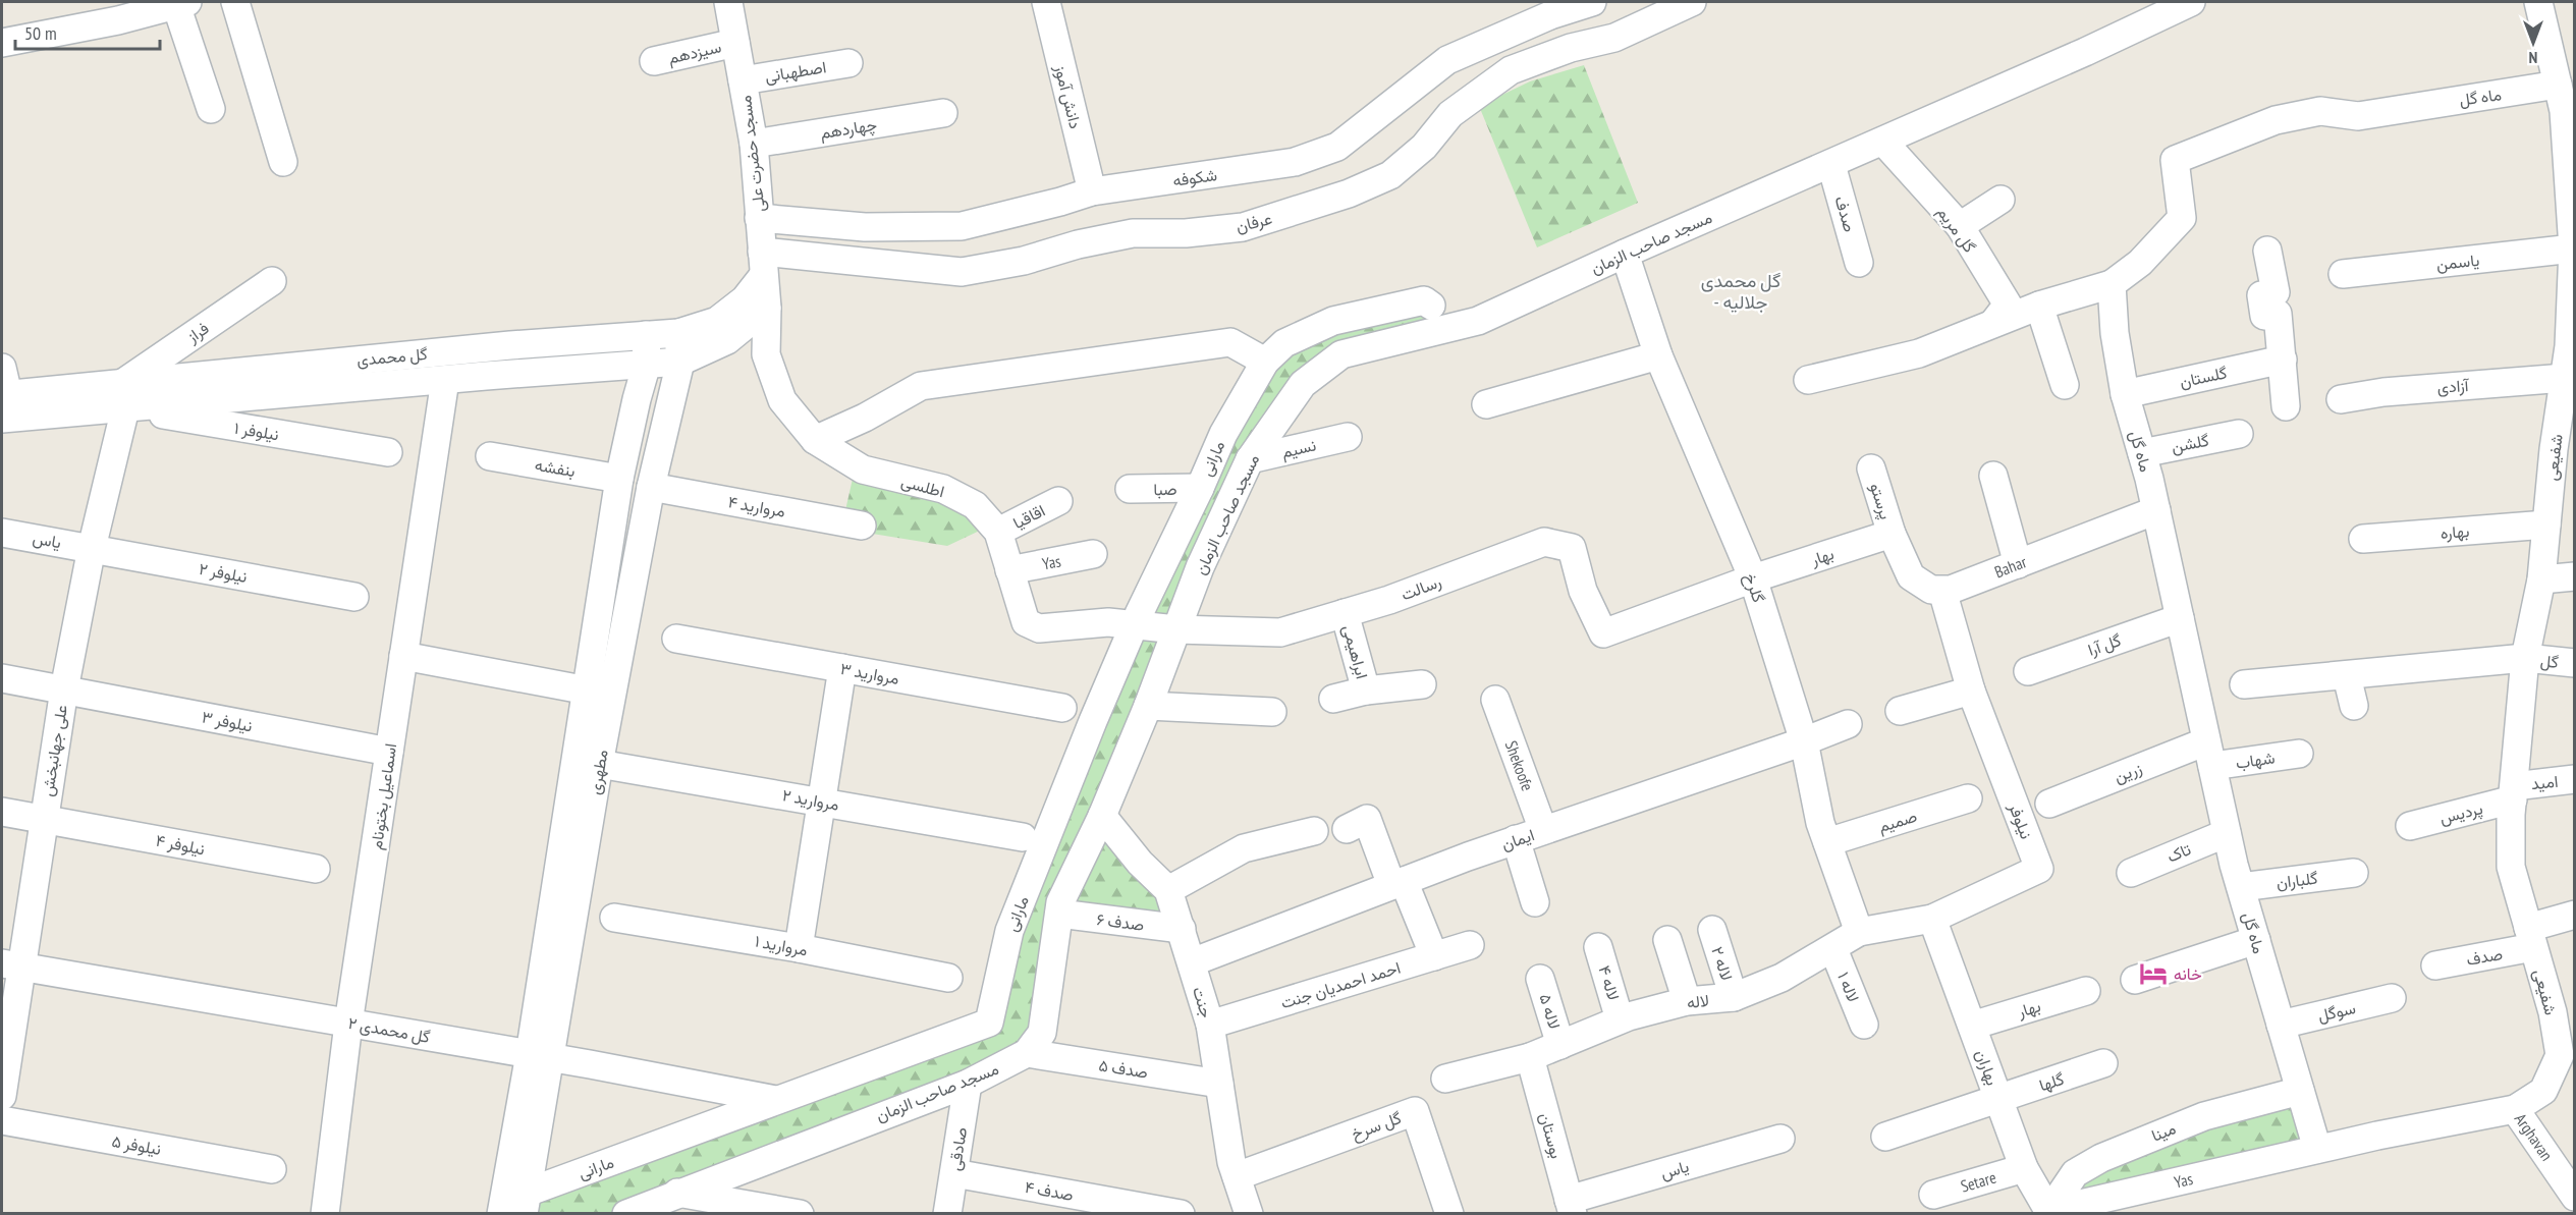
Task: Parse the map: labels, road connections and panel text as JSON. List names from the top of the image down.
{
  "streets": {
    "street": [
      "سیزدهم",
      "اصطهبانی",
      "دانش آموز",
      "ماه گل",
      "چهاردهم",
      "مسجد حضرت علی",
      "شکوفه",
      "صدف",
      "عرفان",
      "گل مریم",
      "مسجد صاحب الزمان",
      "یاسمن",
      "فراز",
      "گل محمدی",
      "گلستان",
      "آزادی",
      "نیلوفر ۱",
      "گلشن",
      "نسیم",
      "شفیعی",
      "مارانی",
      "بنفشه",
      "اطلسی",
      "صبا",
      "پرستو",
      "مروارید ۴",
      "اقاقیا",
      "بهاره",
      "یاس",
      "بهار",
      "Yas",
      "Bahar",
      "نیلوفر ۲",
      "رسالت",
      "گلرخ",
      "گل آرا",
      "ابراهیمی",
      "گل",
      "مروارید ۳",
      "نیلوفر ۳",
      "علی جهانبخش",
      "شهاب",
      "Shekoofe",
      "مطهری",
      "زرین",
      "امید",
      "اسماعیل بختونام",
      "مروارید ۲",
      "پردیس",
      "صمیم",
      "نیلوفر",
      "ایمان",
      "نیلوفر ۴",
      "تاک",
      "گلباران",
      "صدف ۶",
      "مروارید ۱",
      "لاله ۲",
      "لاله ۴",
      "احمد احمدیان جنت",
      "لاله ۱",
      "لاله",
      "جنت",
      "لاله ۵",
      "سوگل",
      "گل محمدی ۲",
      "بهاران",
      "صدف ۵",
      "گلها",
      "گل سرخ",
      "مینا",
      "بوستان",
      "Arghavan",
      "نیلوفر ۵",
      "صادقی",
      "Setare",
      "صدف ۴"
    ]
  },
  "crossings": [
    ["سیزدهم", "مسجد حضرت علی"],
    ["اصطهبانی", "مسجد حضرت علی"],
    ["دانش آموز", "شکوفه"],
    ["ماه گل", "گلستان"],
    ["ماه گل", "گلشن"],
    ["ماه گل", "شفیعی"],
    ["ماه گل", "Yas"],
    ["ماه گل", "Bahar"],
    ["ماه گل", "گل آرا"],
    ["ماه گل", "شهاب"],
    ["ماه گل", "زرین"],
    ["ماه گل", "تاک"],
    ["ماه گل", "گلباران"],
    ["ماه گل", "سوگل"],
    ["ماه گل", "مینا"],
    ["چهاردهم", "مسجد حضرت علی"],
    ["مسجد حضرت علی", "شکوفه"],
    ["مسجد حضرت علی", "عرفان"],
    ["مسجد حضرت علی", "گل محمدی"],
    ["مسجد حضرت علی", "اطلسی"],
    ["صدف", "مسجد صاحب الزمان"],
    ["صدف", "شفیعی"],
    ["عرفان", "گل محمدی"],
    ["گل مریم", "مسجد صاحب الزمان"],
    ["مسجد صاحب الزمان", "نسیم"],
    ["مسجد صاحب الزمان", "اطلسی"],
    ["مسجد صاحب الزمان", "رسالت"],
    ["مسجد صاحب الزمان", "گلرخ"],
    ["مسجد صاحب الزمان", "صدف ۶"],
    ["مسجد صاحب الزمان", "جنت"],
    ["مسجد صاحب الزمان", "صدف ۵"],
    ["مسجد صاحب الزمان", "صادقی"],
    ["یاسمن", "شفیعی"],
    ["فراز", "گل محمدی"],
    ["فراز", "نیلوفر ۱"],
    ["فراز", "علی جهانبخش"],
    ["گل محمدی", "نیلوفر ۱"],
    ["گل محمدی", "اطلسی"],
    ["گل محمدی", "علی جهانبخش"],
    ["گل محمدی", "مطهری"],
    ["گل محمدی", "اسماعیل بختونام"],
    ["آزادی", "شفیعی"],
    ["نیلوفر ۱", "علی جهانبخش"],
    ["شفیعی", "بهاره"],
    ["شفیعی", "Yas"],
    ["شفیعی", "گل"],
    ["شفیعی", "امید"],
    ["شفیعی", "پردیس"],
    ["شفیعی", "Arghavan"],
    ["مارانی", "اطلسی"],
    ["مارانی", "صبا"],
    ["مارانی", "مطهری"],
    ["مارانی", "گل محمدی ۲"],
    ["بنفشه", "مطهری"],
    ["اطلسی", "اقاقیا"],
    ["اطلسی", "Yas"],
    ["اطلسی", "رسالت"],
    ["پرستو", "بهار"],
    ["مروارید ۴", "مطهری"],
    ["یاس", "نیلوفر ۲"],
    ["یاس", "علی جهانبخش"],
    ["یاس", "بوستان"],
    ["بهار", "رسالت"],
    ["بهار", "گلرخ"],
    ["بهار", "بهاران"],
    ["Yas", "بهاران"],
    ["Yas", "مینا"],
    ["Bahar", "نیلوفر"],
    ["نیلوفر ۲", "علی جهانبخش"],
    ["رسالت", "ابراهیمی"],
    ["گلرخ", "صمیم"],
    ["گلرخ", "نیلوفر"],
    ["گلرخ", "ایمان"],
    ["گلرخ", "لاله"],
    ["نیلوفر ۳", "علی جهانبخش"],
    ["نیلوفر ۳", "اسماعیل بختونام"],
    ["علی جهانبخش", "نیلوفر ۴"],
    ["علی جهانبخش", "گل محمدی ۲"],
    ["شهاب", "زرین"],
    ["Shekoofe", "ایمان"],
    ["مطهری", "مروارید ۲"],
    ["مطهری", "گل محمدی ۲"],
    ["امید", "پردیس"],
    ["اسماعیل بختونام", "گل محمدی ۲"],
    ["نیلوفر", "لاله"],
    ["نیلوفر", "بهاران"],
    ["ایمان", "جنت"],
    ["صدف ۶", "جنت"],
    ["لاله ۲", "لاله"],
    ["لاله ۴", "لاله"],
    ["احمد احمدیان جنت", "جنت"],
    ["لاله ۱", "لاله"],
    ["لاله", "لاله ۵"],
    ["لاله", "بوستان"],
    ["جنت", "صدف ۵"],
    ["جنت", "گل سرخ"],
    ["بهاران", "گلها"],
    ["بهاران", "مینا"],
    ["بهاران", "Setare"],
    ["صادقی", "صدف ۴"]
  ],
  "districts": ["گل محمدی - جلالیه"],
  "places": {
    "hotel": ["خانه"]
  },
  "scale_bar": "50 m",
  "north": "bottom"
}
